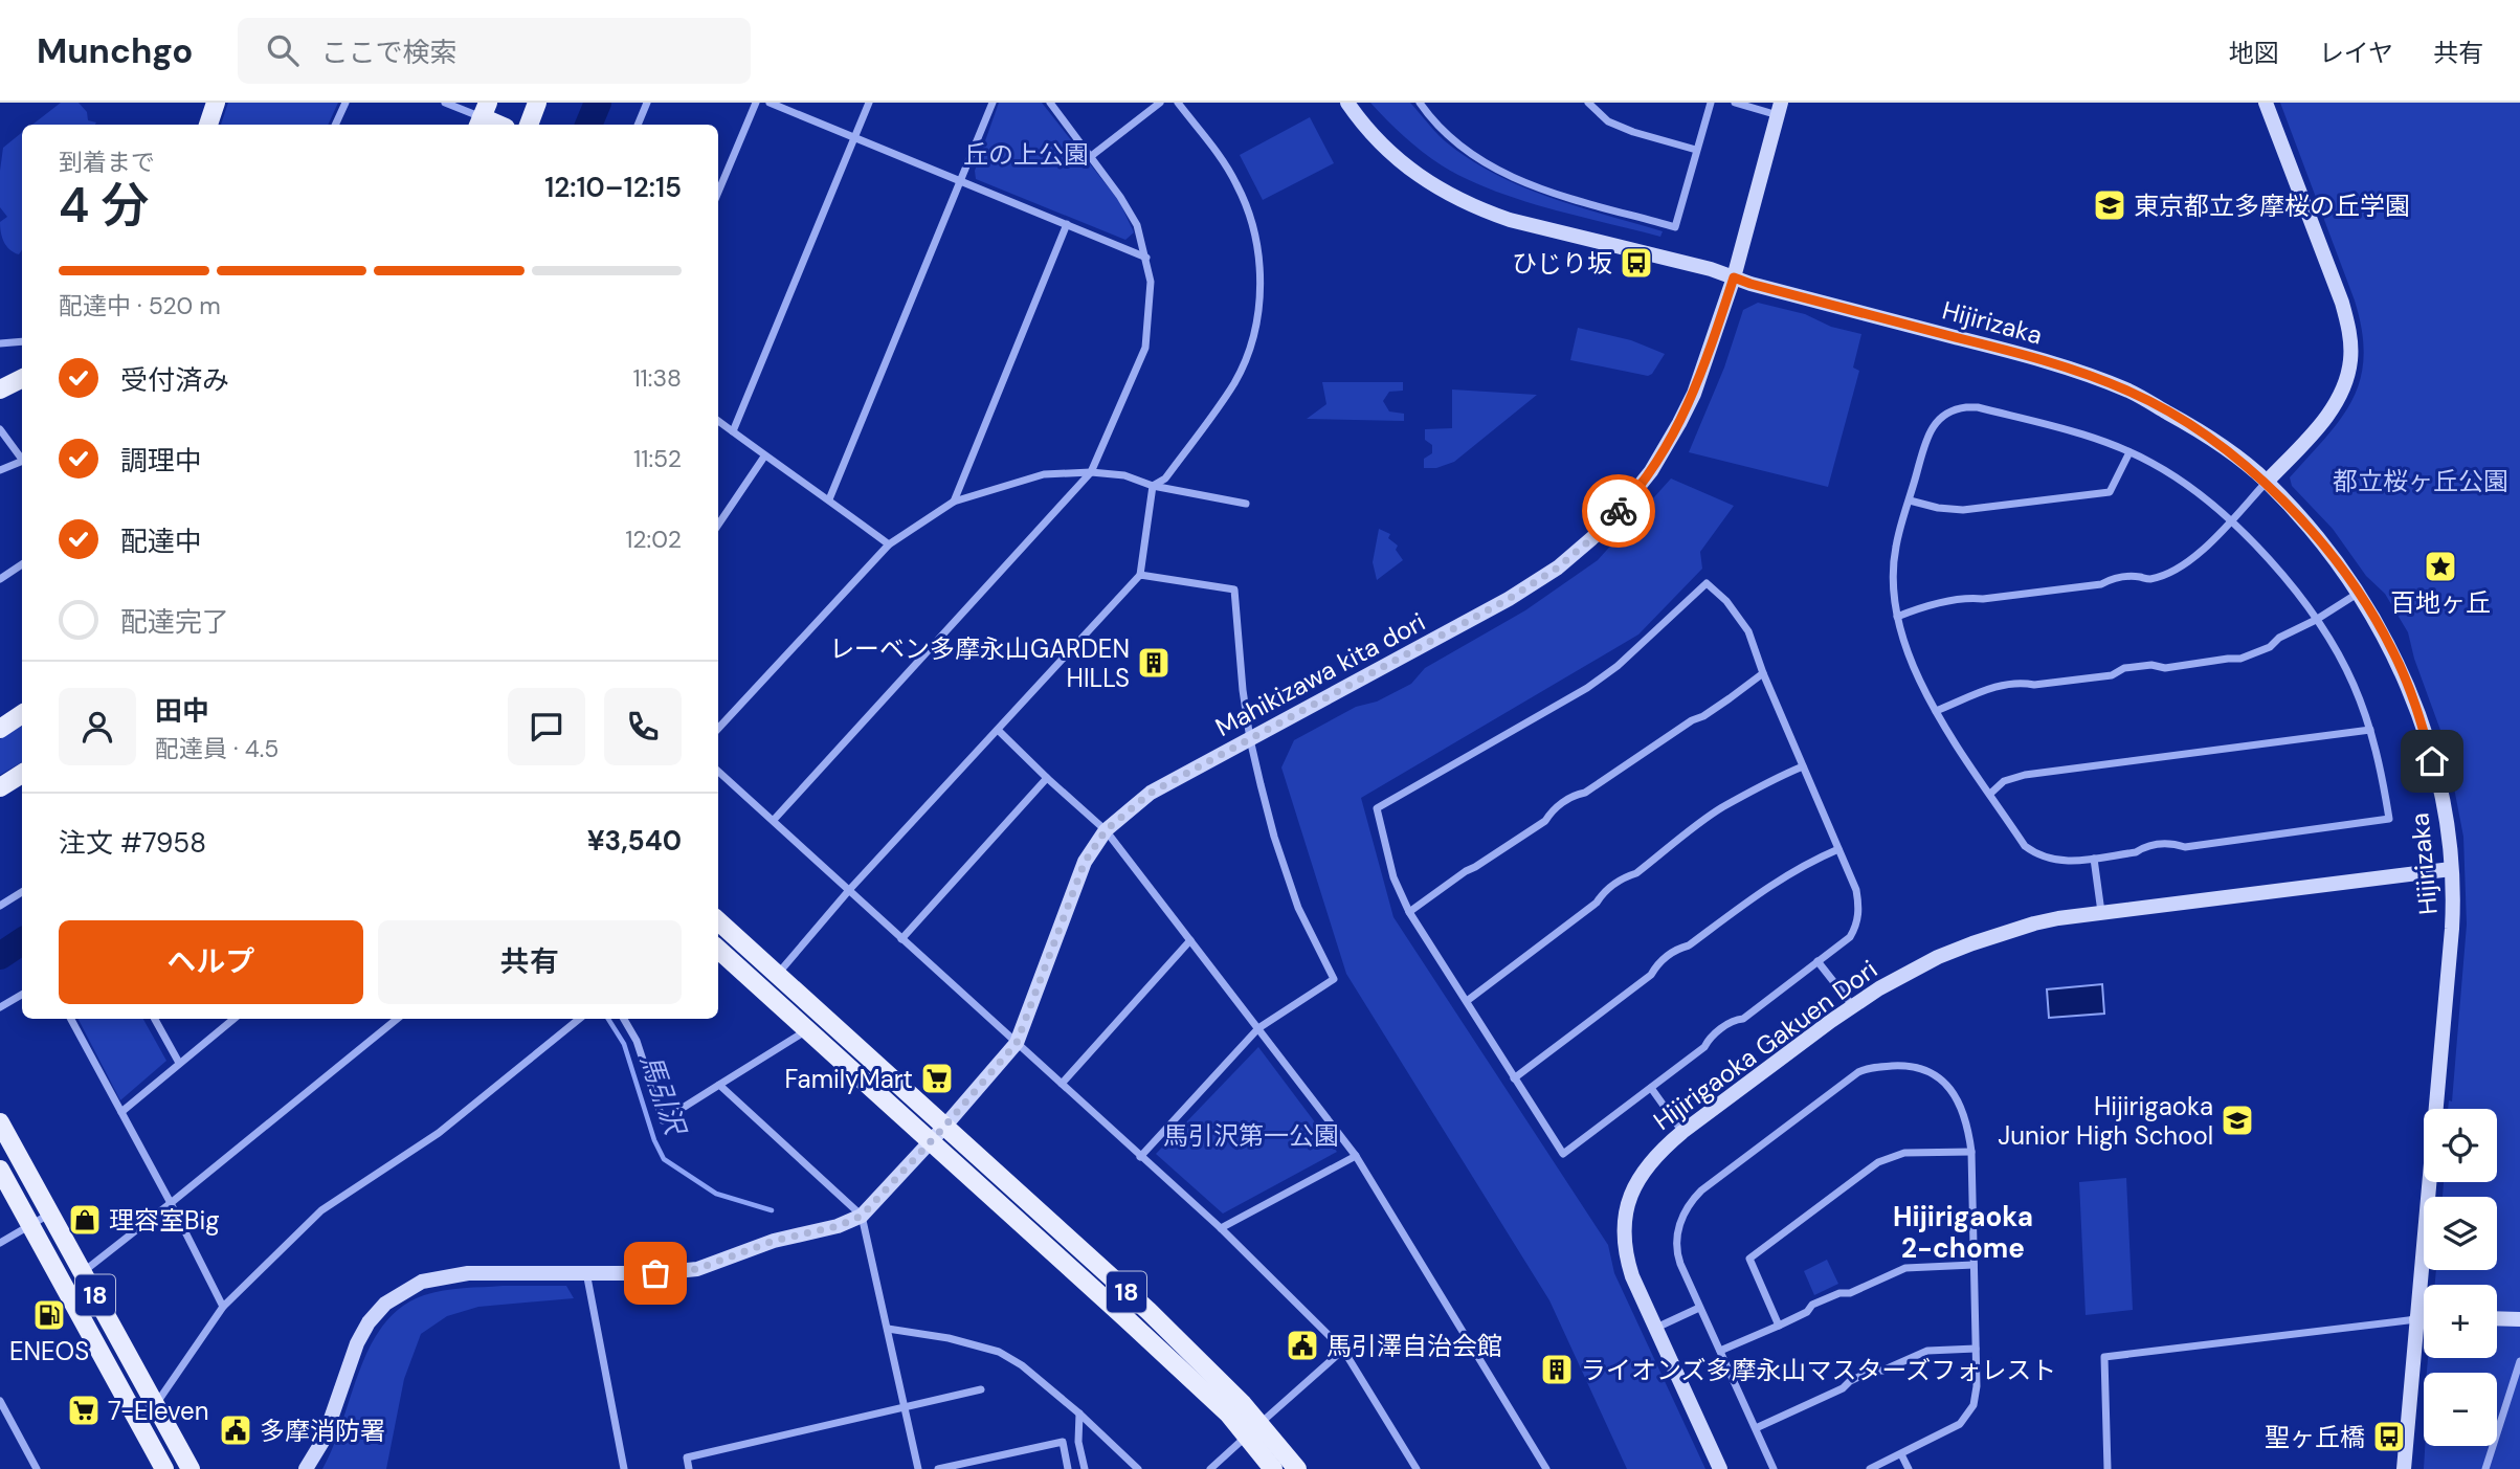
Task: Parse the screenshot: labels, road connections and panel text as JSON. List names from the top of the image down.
{
  "streets": {
    "main road": ["18"],
    "street": ["Hijirizaka", "Mahikizawa kita dori", "Hijirigaoka Gakuen Dori"]
  },
  "crossings": [
    ["Hijirizaka", "Mahikizawa kita dori"],
    ["Hijirizaka", "Hijirigaoka Gakuen Dori"],
    ["Mahikizawa kita dori", "18"]
  ],
  "districts": ["Hijirigaoka 2-chome"],
  "water": ["馬引沢"],
  "parks": ["丘の上公園", "都立桜ヶ丘公園", "馬引沢第一公園"],
  "places": {
    "school or university": ["東京都立多摩桜の丘学園", "Hijirigaoka Junior High School"],
    "bus stop": ["ひじり坂", "聖ヶ丘橋"],
    "place": ["百地ヶ丘"],
    "building": ["レーベン多摩永山GARDEN HILLS", "ライオンズ多摩永山マスターズフォレスト"],
    "supermarket": ["FamilyMart", "7-Eleven"],
    "shop": ["理容室Big"],
    "fuel station": ["ENEOS"],
    "public building": ["馬引澤自治会館", "多摩消防署"]
  },
  "page": {
    "header": "Munchgo",
    "search": "ここで検索",
    "nav": ["地図", "レイヤ", "共有"],
    "heading": ["4 分", "到着まで", "12:10–12:15"],
    "panel": [
      "田中",
      "配達員 · 4.5",
      "注文 #7958",
      "¥3,540"
    ],
    "bar": "配達中 · 520 m",
    "list": [
      ["受付済み", "11:38"],
      ["調理中", "11:52"],
      ["配達中", "12:02"],
      "配達完了"
    ],
    "buttons": ["ヘルプ", "共有"],
    "map_buttons": ["+", "−"]
  }
}
